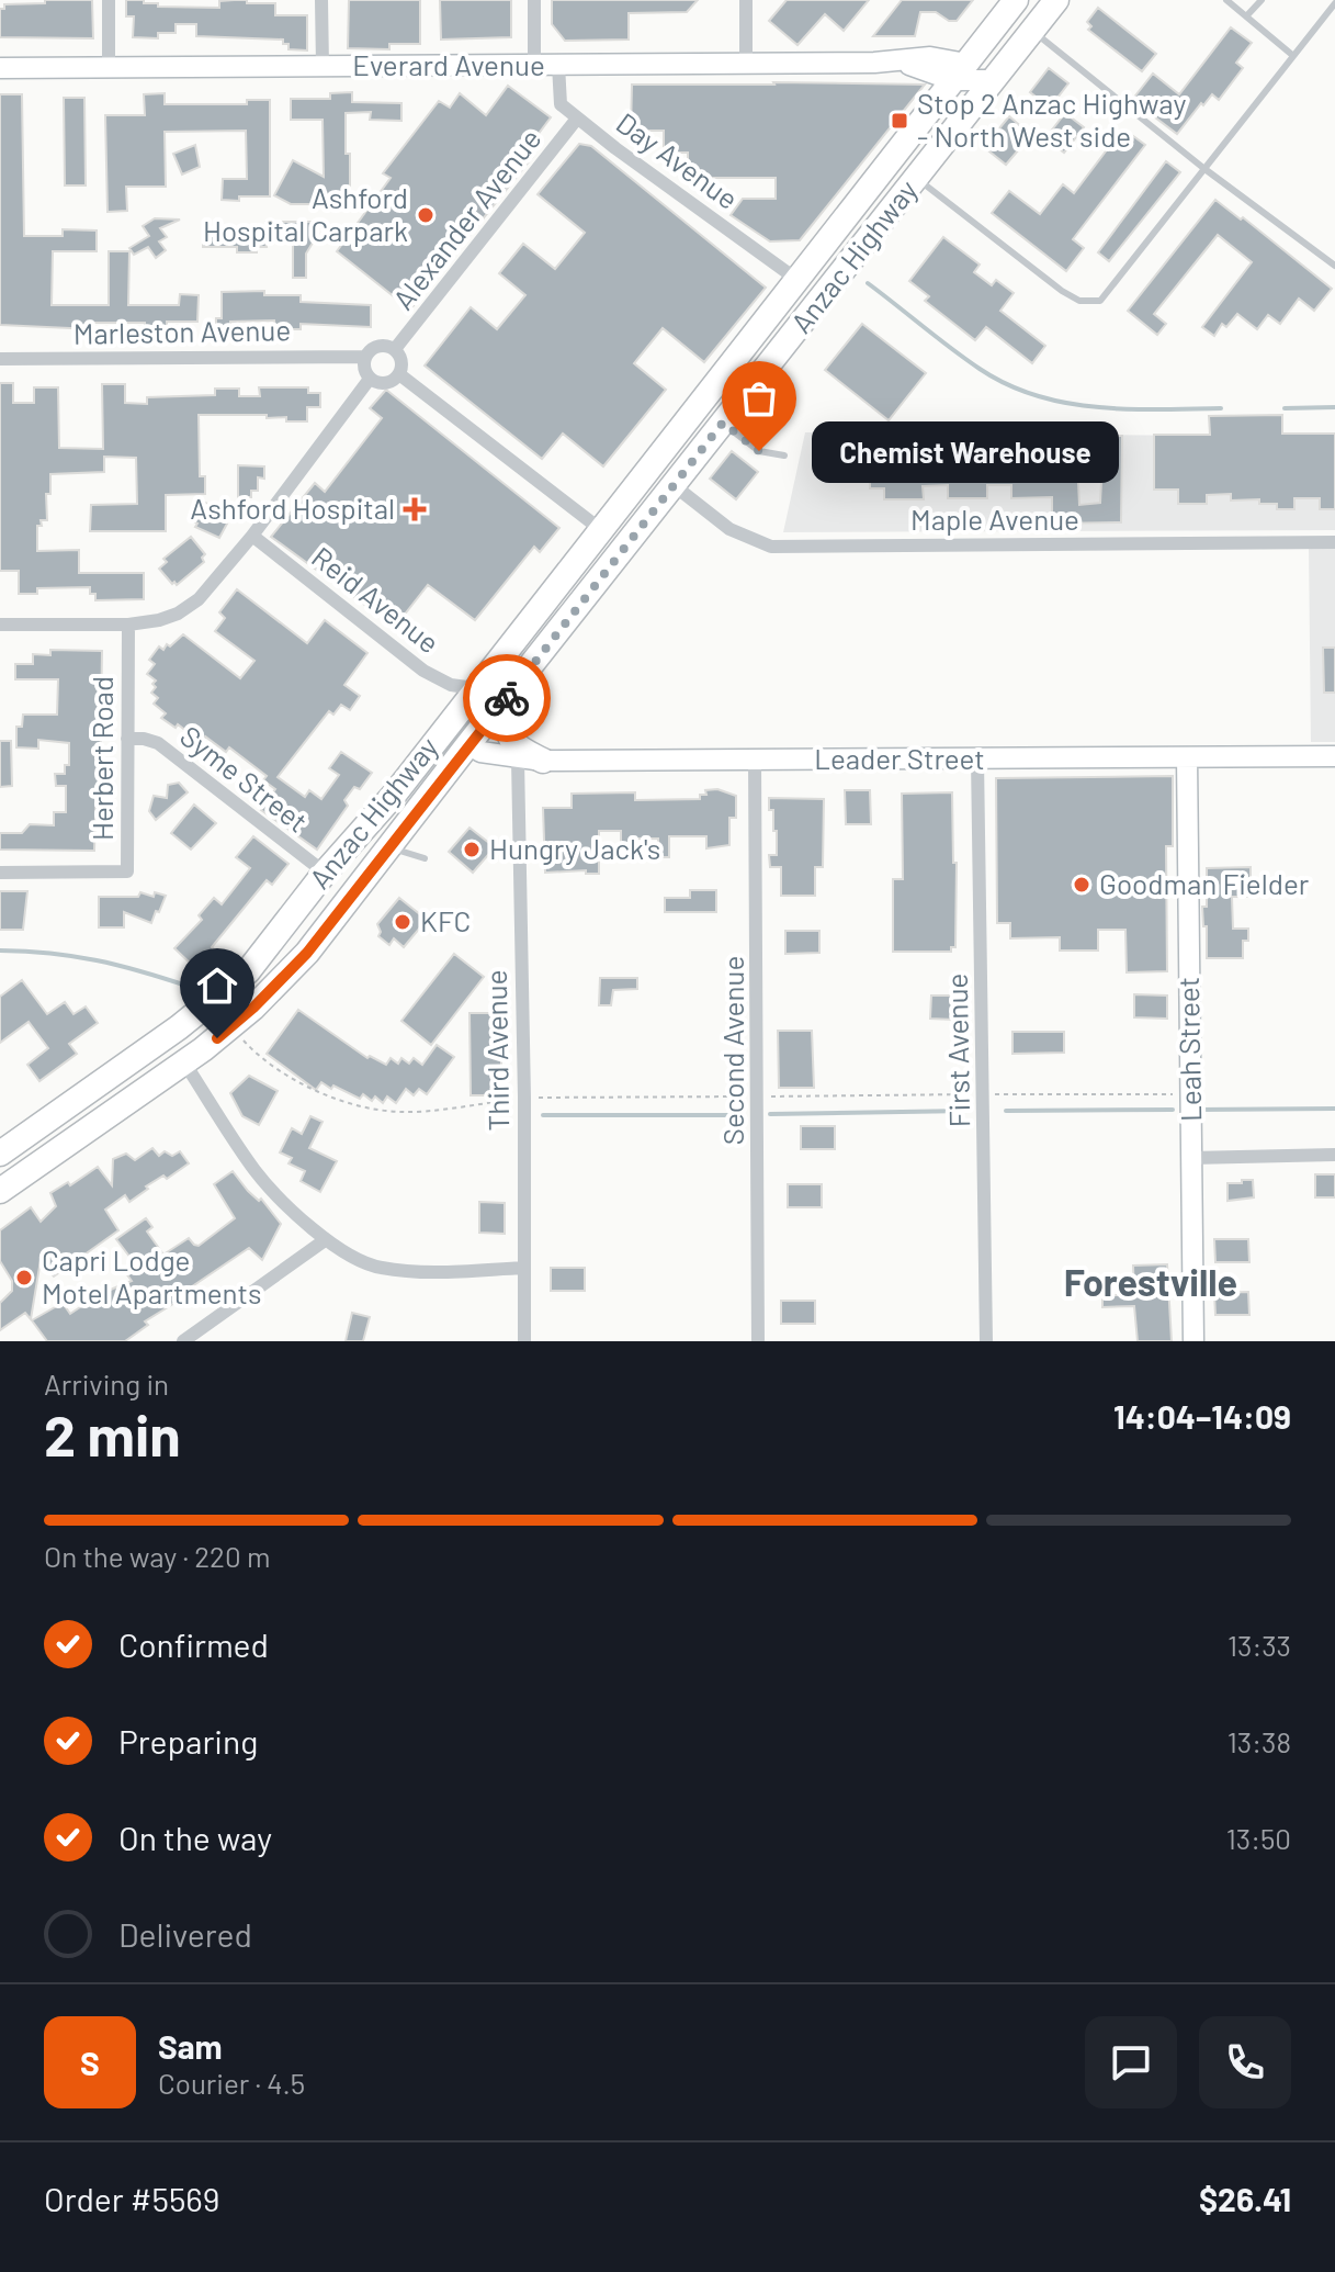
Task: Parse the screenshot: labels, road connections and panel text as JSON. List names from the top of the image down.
{
  "streets": {
    "highway": ["Anzac Highway"],
    "street": [
      "Everard Avenue",
      "Day Avenue",
      "Alexander Avenue",
      "Marleston Avenue",
      "Maple Avenue",
      "Reid Avenue",
      "Herbert Road",
      "Leader Street",
      "Syme Street",
      "Leah Street",
      "Third Avenue",
      "Second Avenue",
      "First Avenue"
    ]
  },
  "crossings": [
    ["Everard Avenue", "Day Avenue"],
    ["Everard Avenue", "Anzac Highway"],
    ["Day Avenue", "Alexander Avenue"],
    ["Day Avenue", "Anzac Highway"],
    ["Alexander Avenue", "Marleston Avenue"],
    ["Anzac Highway", "Maple Avenue"],
    ["Anzac Highway", "Reid Avenue"],
    ["Anzac Highway", "Leader Street"],
    ["Anzac Highway", "Syme Street"],
    ["Herbert Road", "Syme Street"],
    ["Leader Street", "Leah Street"],
    ["Leader Street", "Third Avenue"],
    ["Leader Street", "Second Avenue"],
    ["Leader Street", "First Avenue"]
  ],
  "districts": ["Forestville"],
  "places": {
    "transit": ["Stop 2 Anzac Highway - North West side"],
    "other": [
      "Ashford Hospital Carpark",
      "Chemist Warehouse",
      "Hungry Jack's",
      "Goodman Fielder",
      "KFC",
      "Capri Lodge Motel Apartments"
    ],
    "health": ["Ashford Hospital"]
  },
  "page": {
    "bubble": "Chemist Warehouse",
    "heading": ["2 min", "Arriving in", "14:04–14:09"],
    "panel": [
      "Sam",
      "Courier · 4.5",
      "Order #5569",
      "$26.41"
    ],
    "bar": "On the way · 220 m",
    "list": [
      ["Confirmed", "13:33"],
      ["Preparing", "13:38"],
      ["On the way", "13:50"],
      "Delivered"
    ],
    "round": "S"
  }
}
